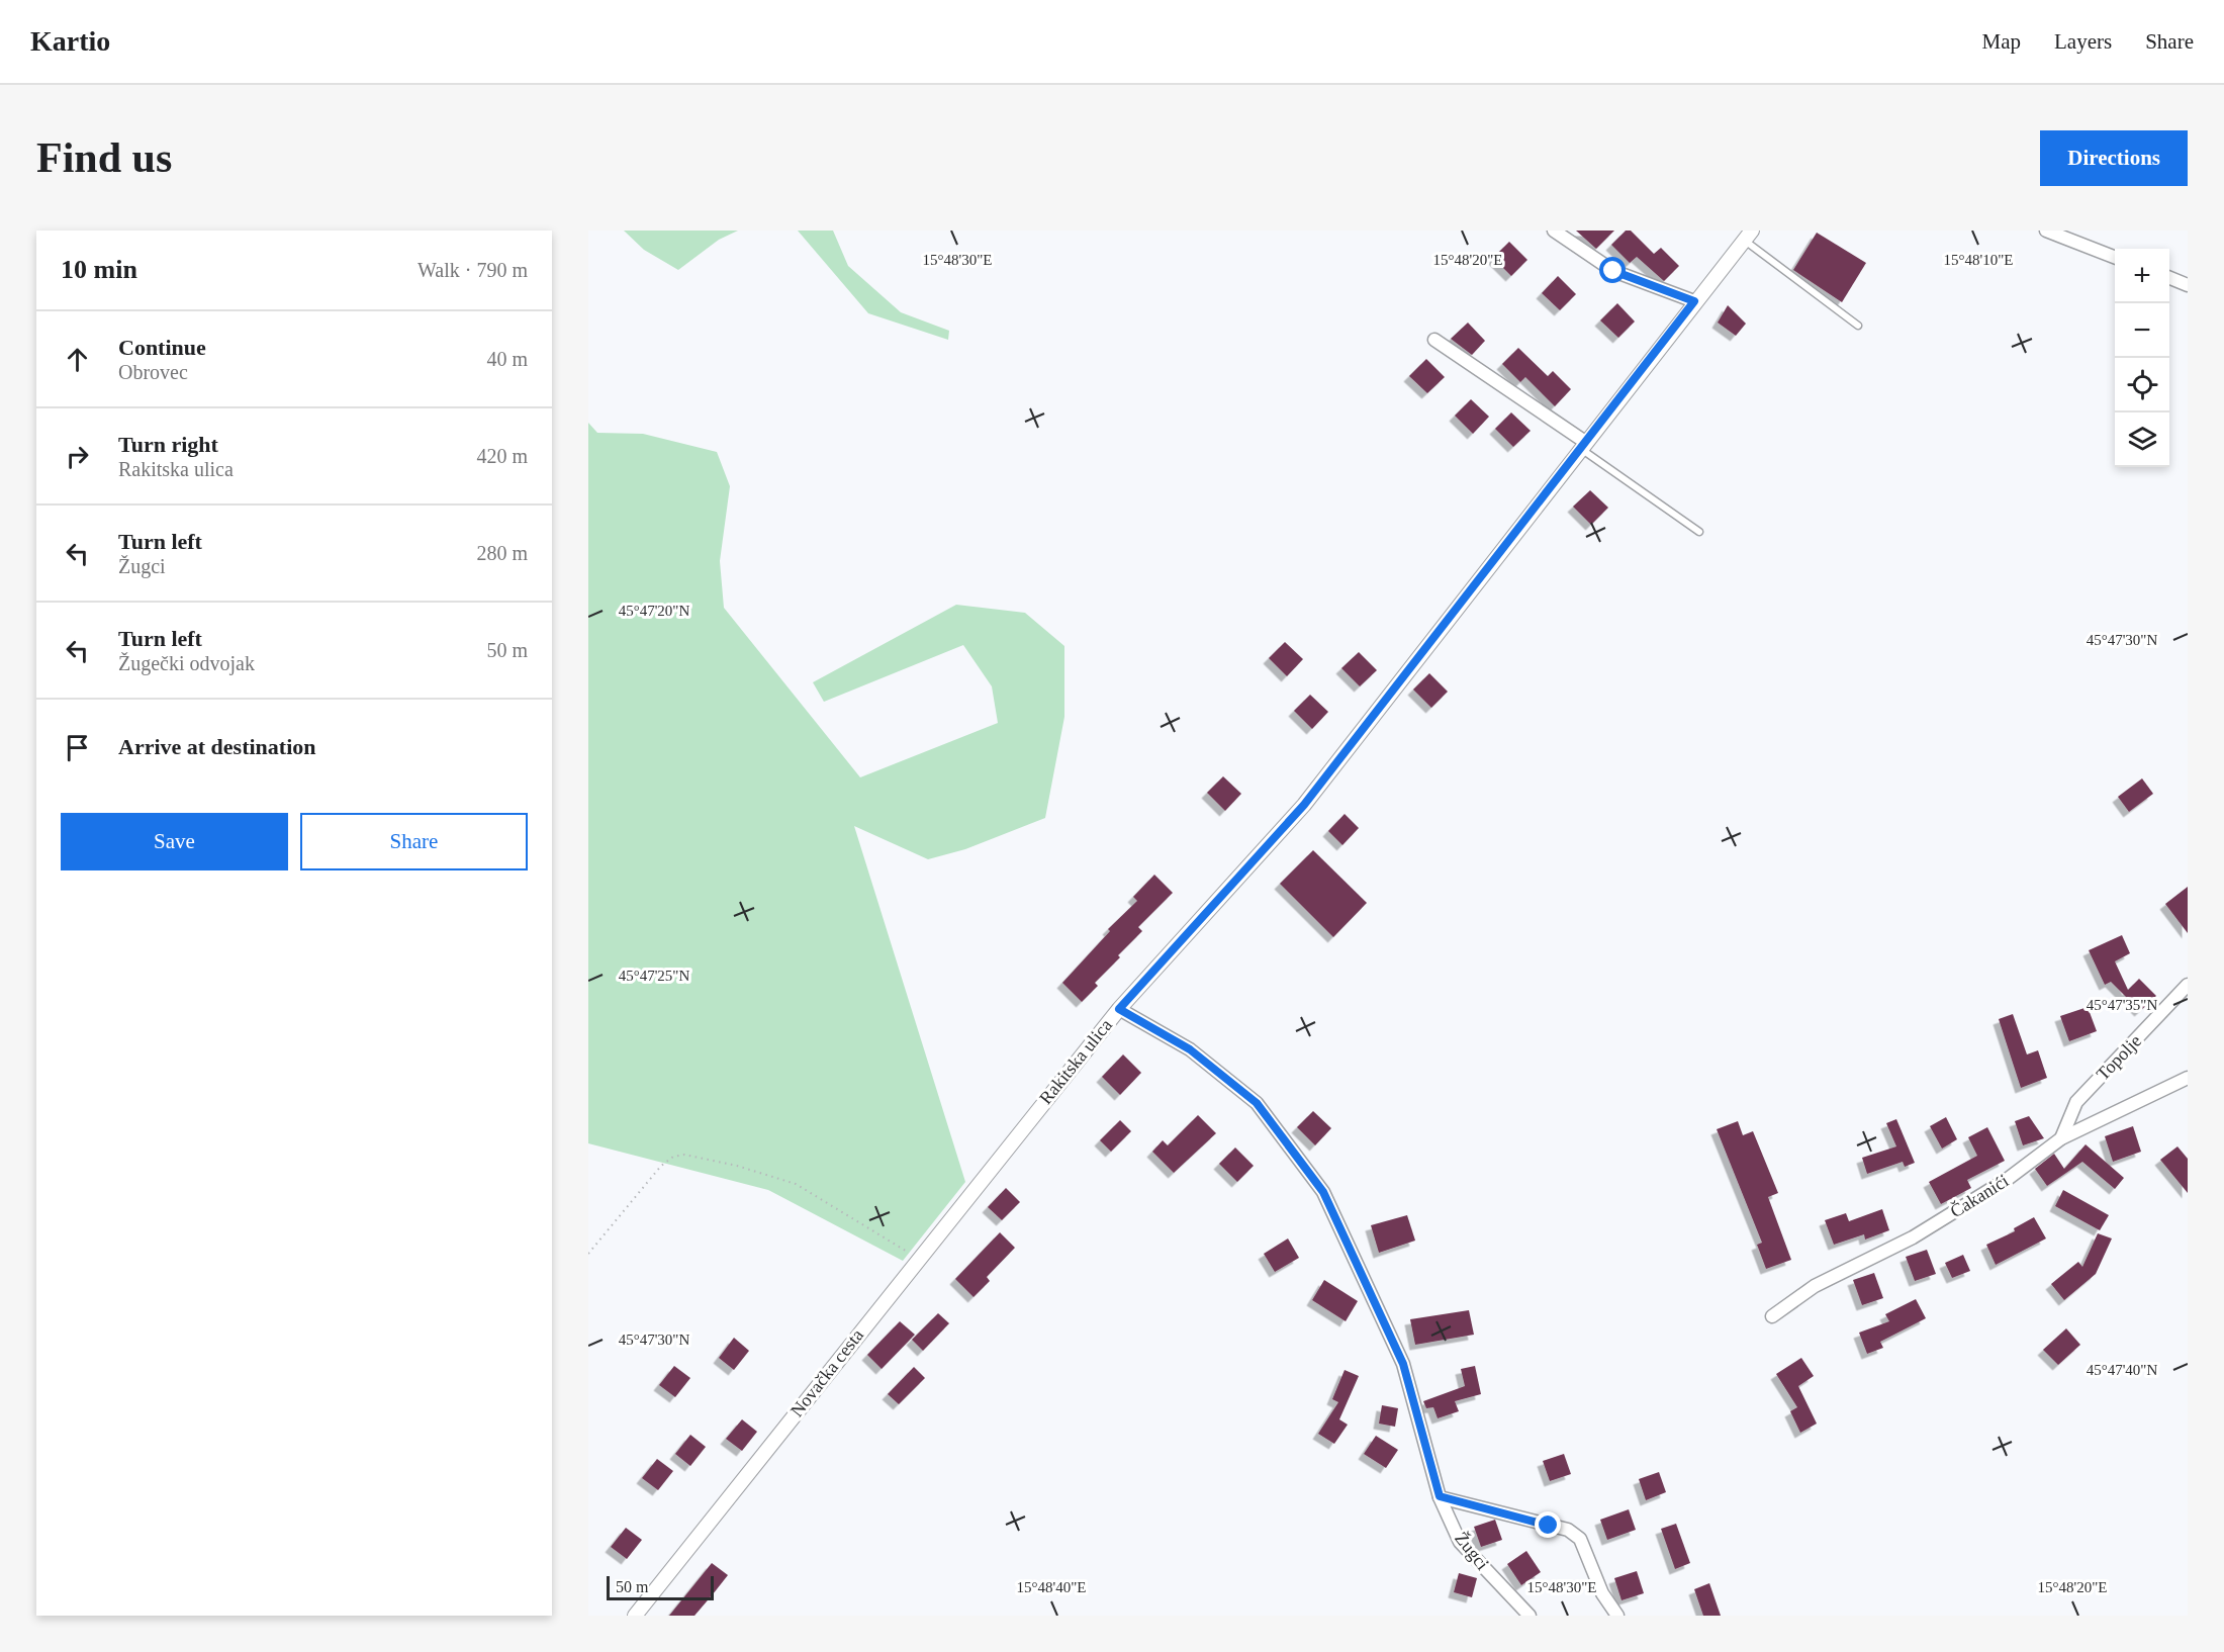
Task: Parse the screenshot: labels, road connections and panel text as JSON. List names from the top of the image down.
{
  "streets": {
    "street": [
      "Topolje",
      "Rakitska ulica",
      "Čakanići",
      "Novačka cesta",
      "Žugci"
    ]
  },
  "crossings": [
    ["Topolje", "Čakanići"],
    ["Rakitska ulica", "Novačka cesta"],
    ["Rakitska ulica", "Žugci"]
  ],
  "scale_bar": "50 m",
  "page": {
    "header": "Kartio",
    "nav": ["Map", "Layers", "Share"],
    "buttons": [
      "Directions",
      ["Save", "Share"]
    ],
    "title": "Find us",
    "heading": ["10 min", "Walk · 790 m"],
    "map_buttons": ["+", "−"],
    "list": [
      ["Continue", "Obrovec", "40 m"],
      ["Turn right", "Rakitska ulica", "420 m"],
      ["Turn left", "Žugci", "280 m"],
      ["Turn left", "Žugečki odvojak", "50 m"],
      "Arrive at destination"
    ],
    "scale": "50 m"
  },
  "coordinates": [
    "15°48'30\"E",
    "15°48'20\"E",
    "15°48'10\"E",
    "45°47'20\"N",
    "45°47'30\"N",
    "45°47'25\"N",
    "45°47'35\"N",
    "45°47'40\"N",
    "15°48'40\"E"
  ]
}
